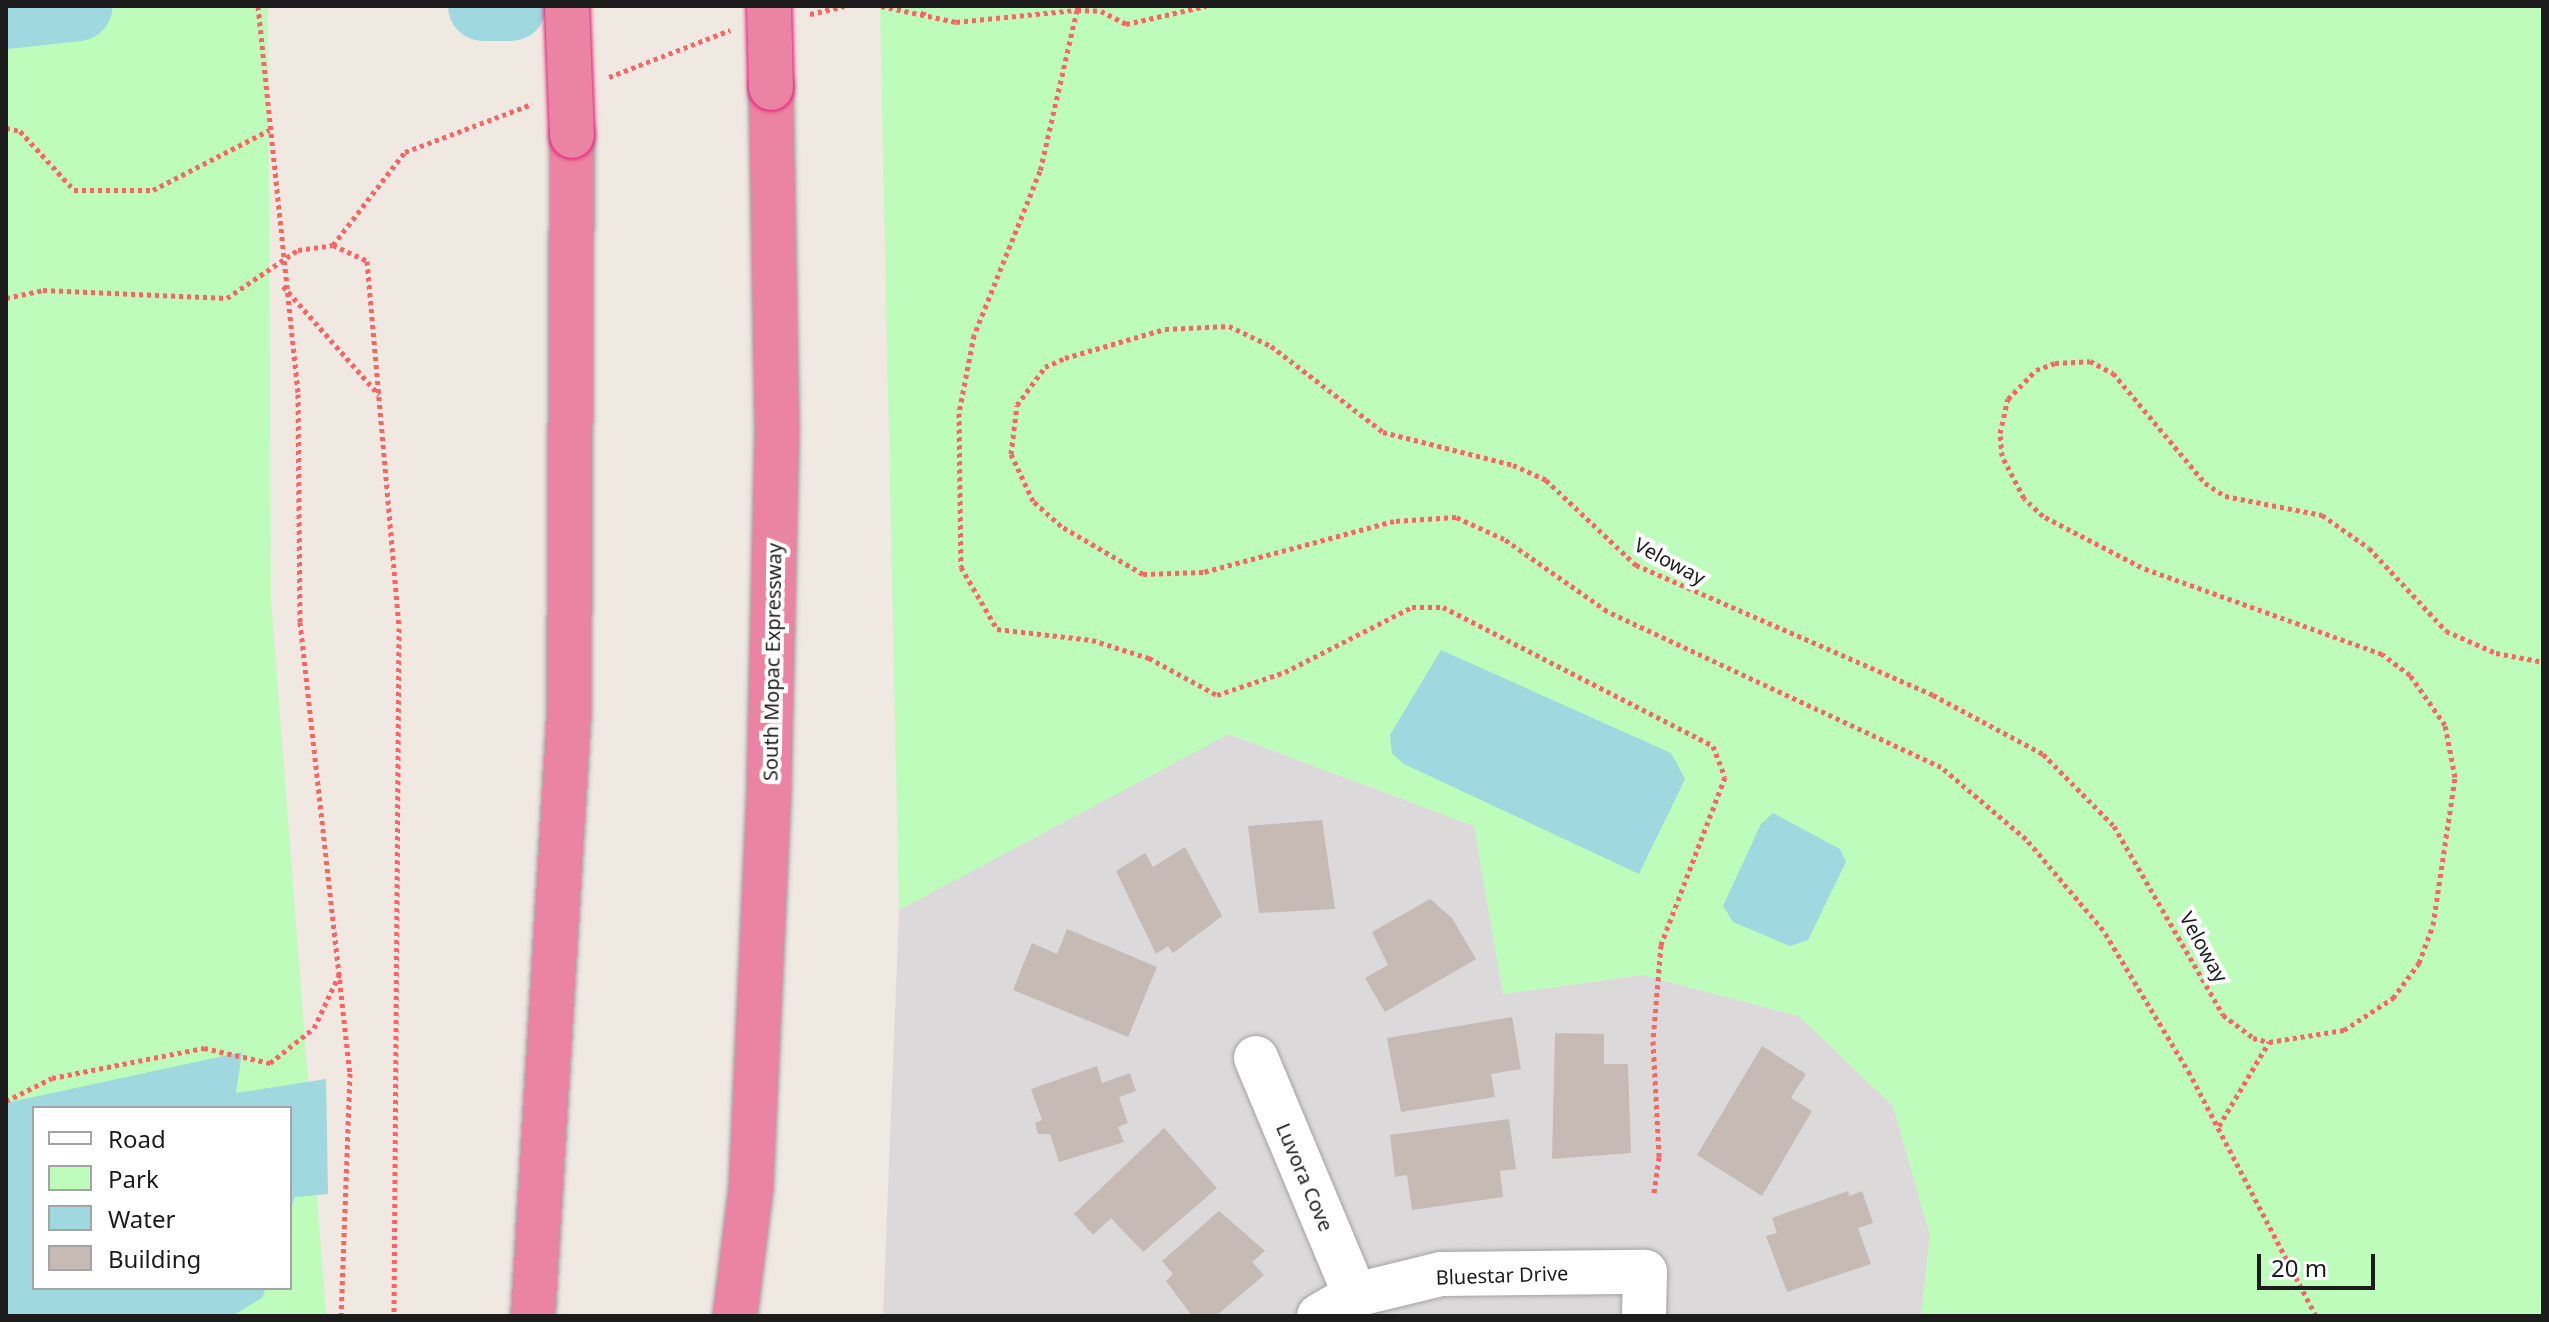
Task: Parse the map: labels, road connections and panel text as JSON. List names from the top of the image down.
{
  "streets": {
    "highway": ["South Mopac Expressway"],
    "street": ["Luvora Cove", "Bluestar Drive"],
    "path": ["Veloway"]
  },
  "crossings": [
    ["Luvora Cove", "Bluestar Drive"]
  ],
  "legend": [
    "Road",
    "Park",
    "Water",
    "Building"
  ],
  "scale_bar": "20 m"
}
